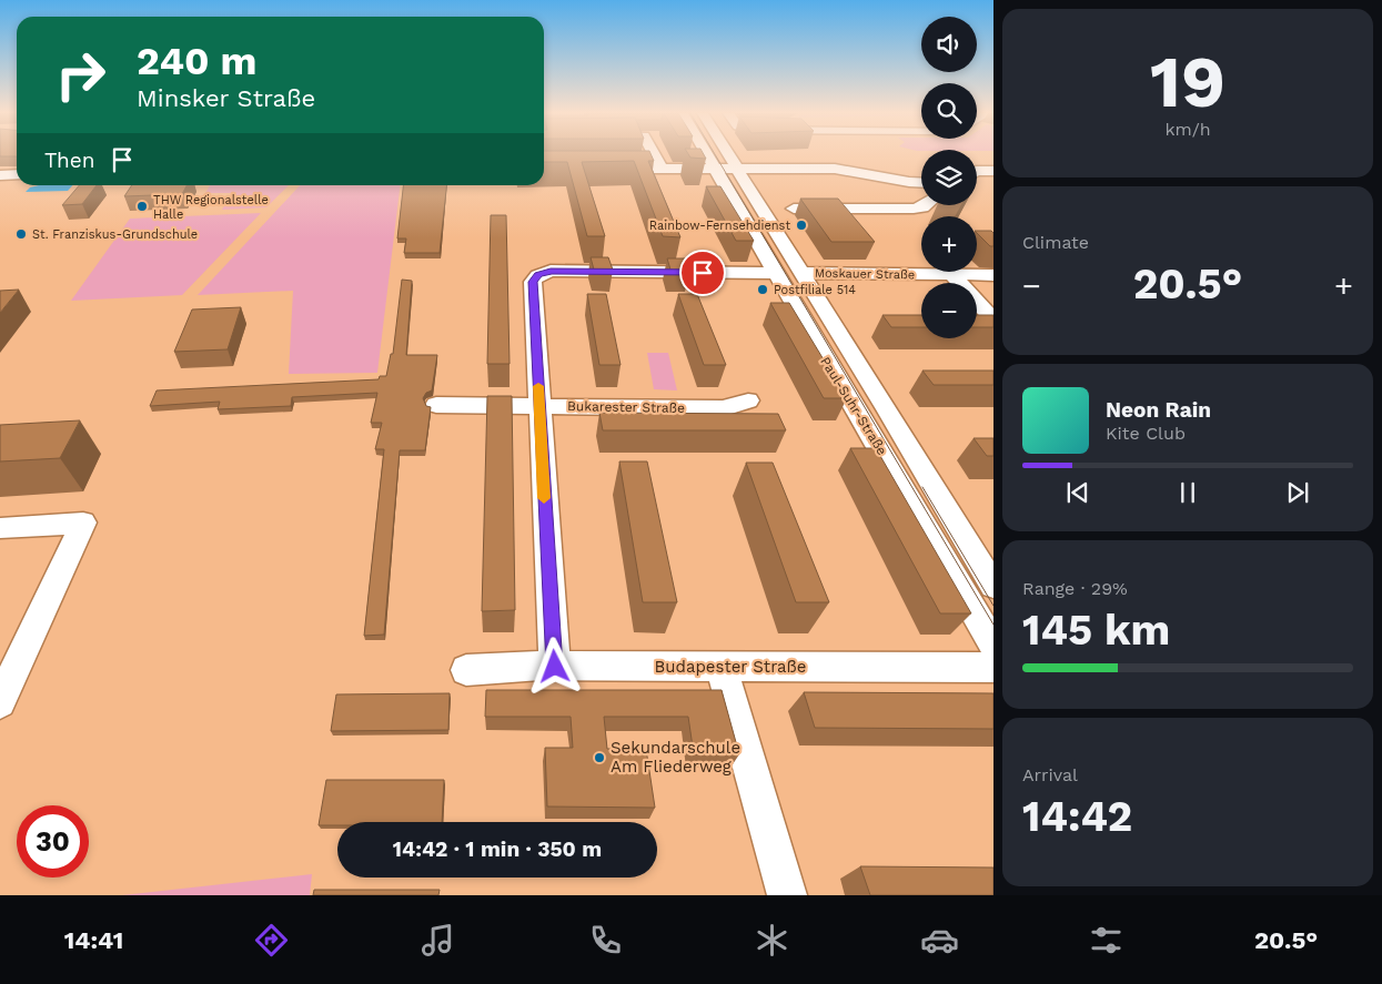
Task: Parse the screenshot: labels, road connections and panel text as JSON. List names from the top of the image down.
{
  "streets": {
    "street": [
      "Moskauer Straße",
      "Paul-Suhr-Straße",
      "Bukarester Straße",
      "Budapester Straße"
    ]
  },
  "crossings": [
    ["Moskauer Straße", "Paul-Suhr-Straße"]
  ],
  "places": [
    "THW Regionalstelle Halle",
    "Rainbow-Fernsehdienst",
    "St. Franziskus-Grundschule",
    "Postfiliale 514",
    "Sekundarschule Am Fliederweg"
  ],
  "page": {
    "tile": [
      ["19", "km/h"],
      "Climate",
      ["Range · 29%", "145 km"],
      ["Arrival", "14:42"]
    ],
    "map_buttons": ["+", "−"],
    "turn": ["240 m", "Minsker Straße"],
    "then": "Then",
    "heat": ["−", "20.5°", "+"],
    "song": ["Neon Rain", "Kite Club"],
    "limit": "30",
    "trip": "14:42 · 1 min · 350 m",
    "tabs": ["14:41", "20.5°"]
  }
}
